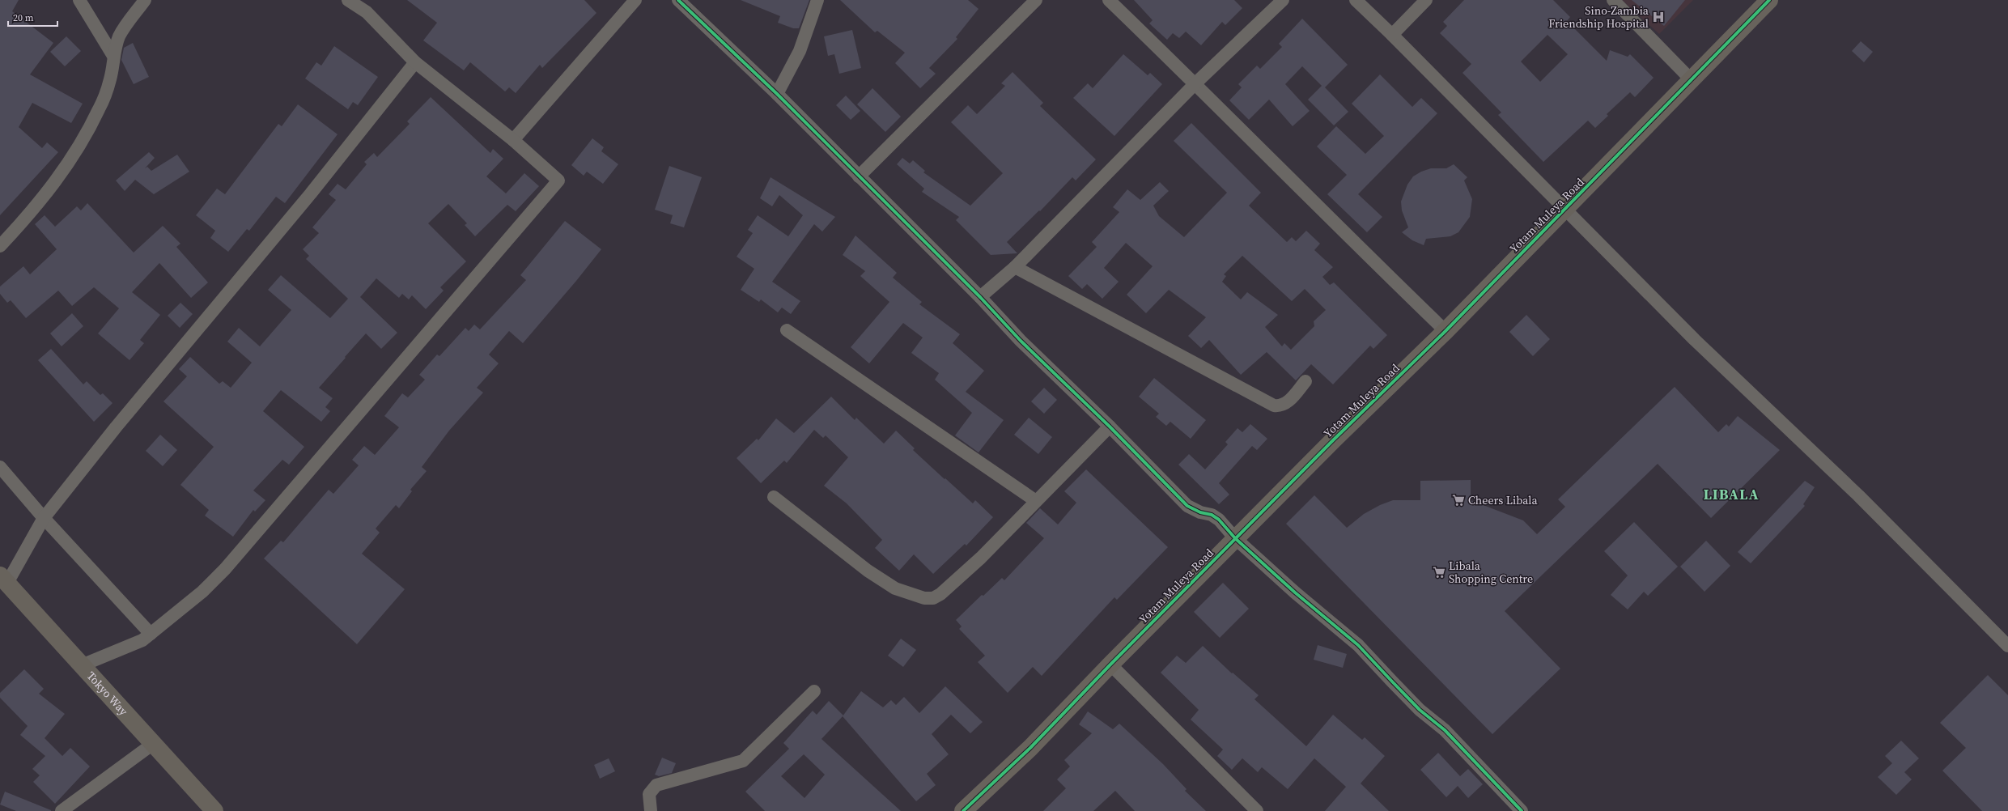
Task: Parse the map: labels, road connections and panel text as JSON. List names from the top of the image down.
{
  "streets": {
    "street": ["Yotam Muleya Road", "Tokyo Way"]
  },
  "districts": ["LIBALA"],
  "places": {
    "hospital": ["Sino-Zambia Friendship Hospital"],
    "supermarket": ["Cheers Libala", "Libala Shopping Centre"]
  },
  "scale_bar": "20 m"
}
